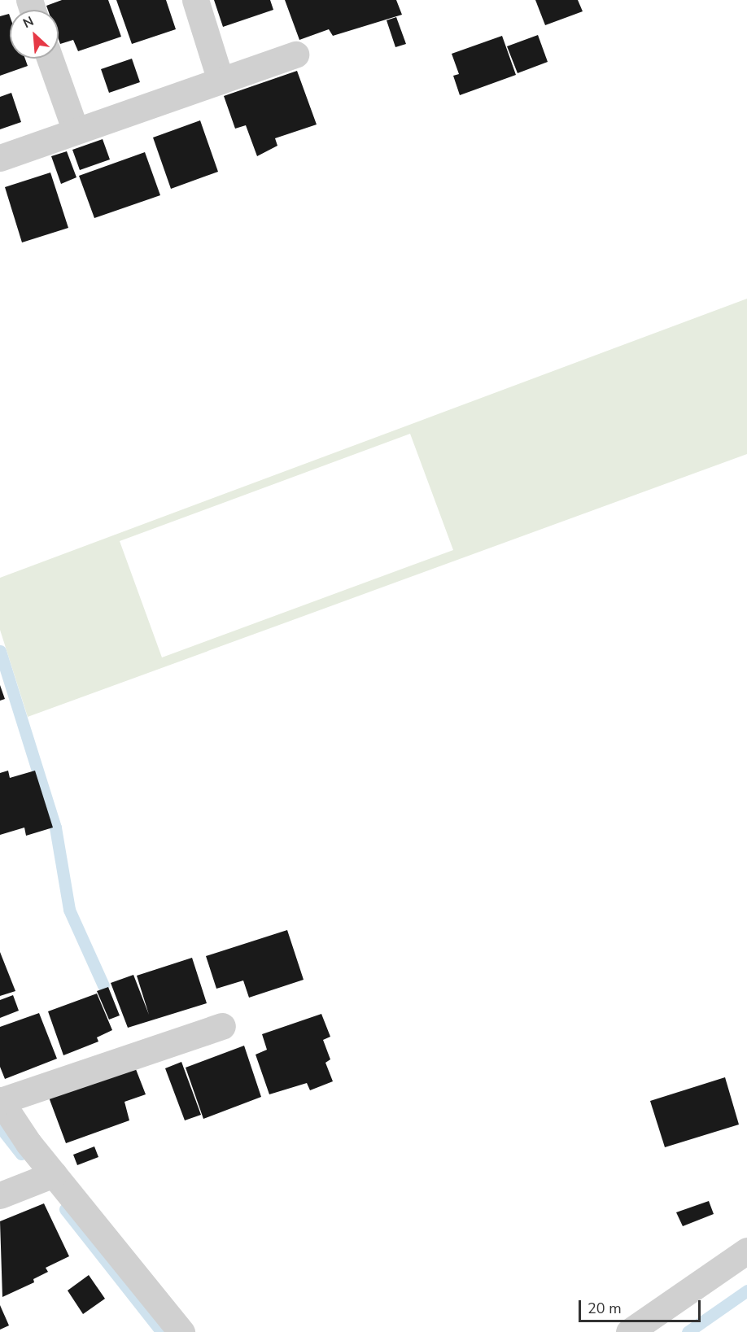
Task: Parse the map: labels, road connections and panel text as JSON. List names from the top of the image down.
{
  "scale_bar": "20 m",
  "north": "top left"
}
